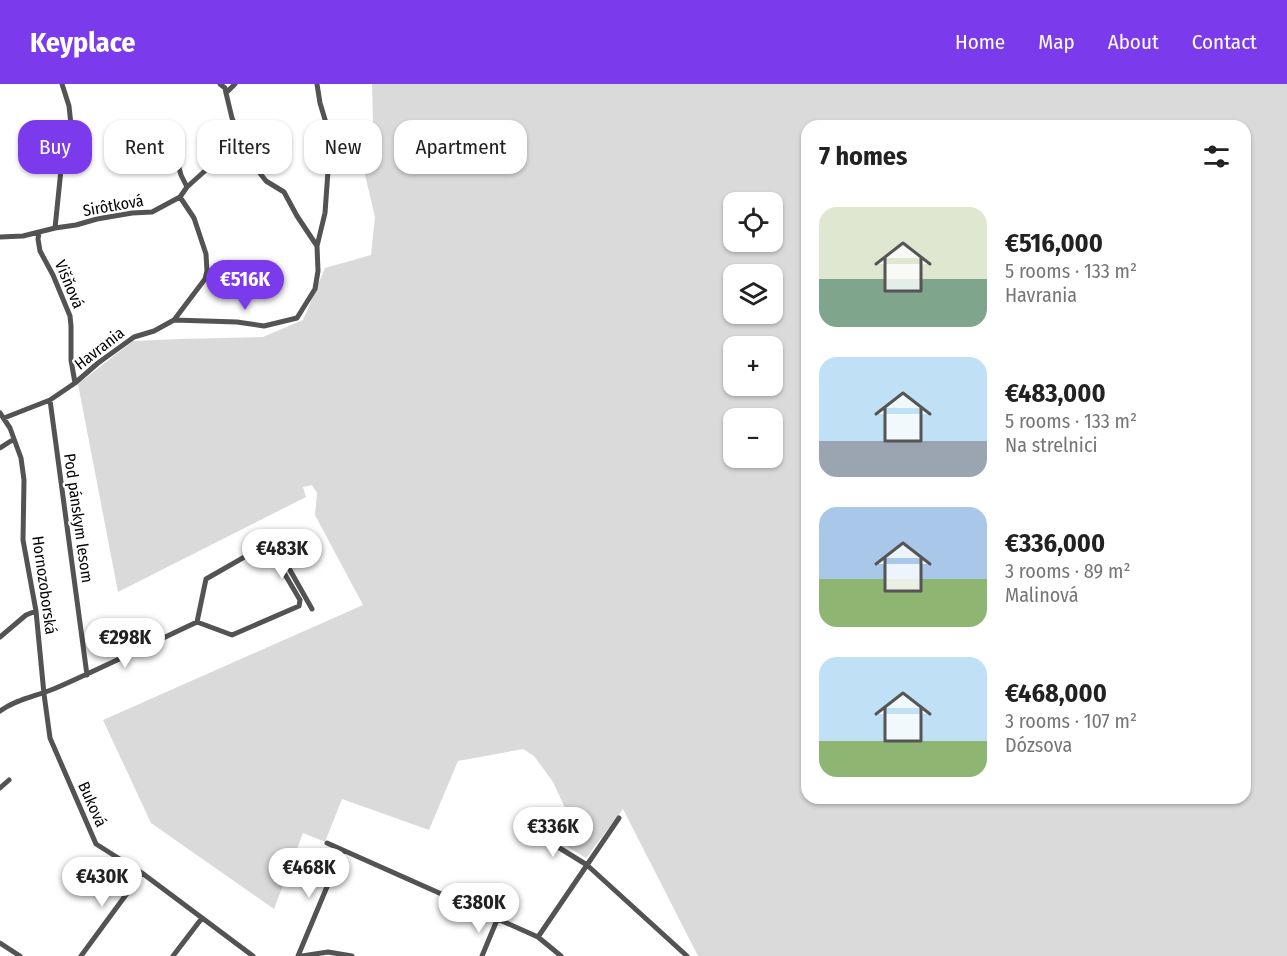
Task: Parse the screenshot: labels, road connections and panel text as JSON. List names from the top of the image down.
{
  "streets": {
    "street": [
      "Sirôtková",
      "Višňová",
      "Havrania",
      "Pod pánskym lesom",
      "Hornozoborská",
      "Buková"
    ]
  },
  "crossings": [
    ["Sirôtková", "Višňová"],
    ["Višňová", "Havrania"],
    ["Havrania", "Pod pánskym lesom"],
    ["Havrania", "Hornozoborská"],
    ["Hornozoborská", "Buková"]
  ],
  "page": {
    "header": "Keyplace",
    "nav": [
      "Home",
      "Map",
      "About",
      "Contact"
    ],
    "chip": [
      "Buy",
      "Rent",
      "Filters",
      "New",
      "Apartment"
    ],
    "heading": "7 homes",
    "map_buttons": ["+", "−"],
    "list": [
      {
        "name": "€516,000",
        "note": "5 rooms · 133 m² · Havrania"
      },
      {
        "name": "€483,000",
        "note": "5 rooms · 133 m² · Na strelnici"
      },
      {
        "name": "€336,000",
        "note": "3 rooms · 89 m² · Malinová"
      },
      {
        "name": "€468,000",
        "note": "3 rooms · 107 m² · Dózsova"
      }
    ],
    "price": [
      "€516K",
      "€483K",
      "€298K",
      "€336K",
      "€468K",
      "€430K",
      "€380K"
    ]
  }
}
